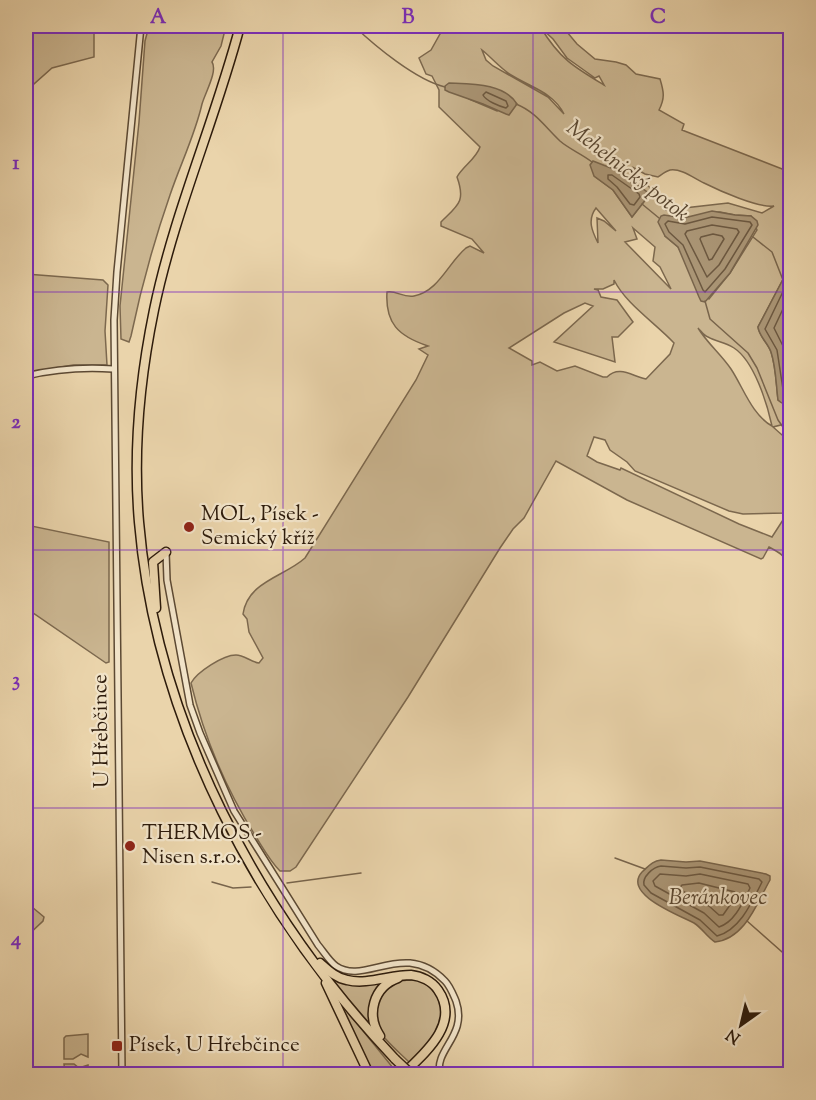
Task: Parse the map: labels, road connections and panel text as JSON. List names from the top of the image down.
{
  "streets": {
    "street": ["U Hřebčince"]
  },
  "water": ["Mehelnický potok", "Beránkovec"],
  "places": {
    "other": ["MOL, Písek - Semický kříž", "THERMOS - Nisen s.r.o."],
    "transit": ["Písek, U Hřebčince"]
  },
  "north": "bottom left",
  "grid": {
    "columns": ["A", "B", "C"],
    "rows": [
      "1",
      "2",
      "3",
      "4"
    ]
  }
}
